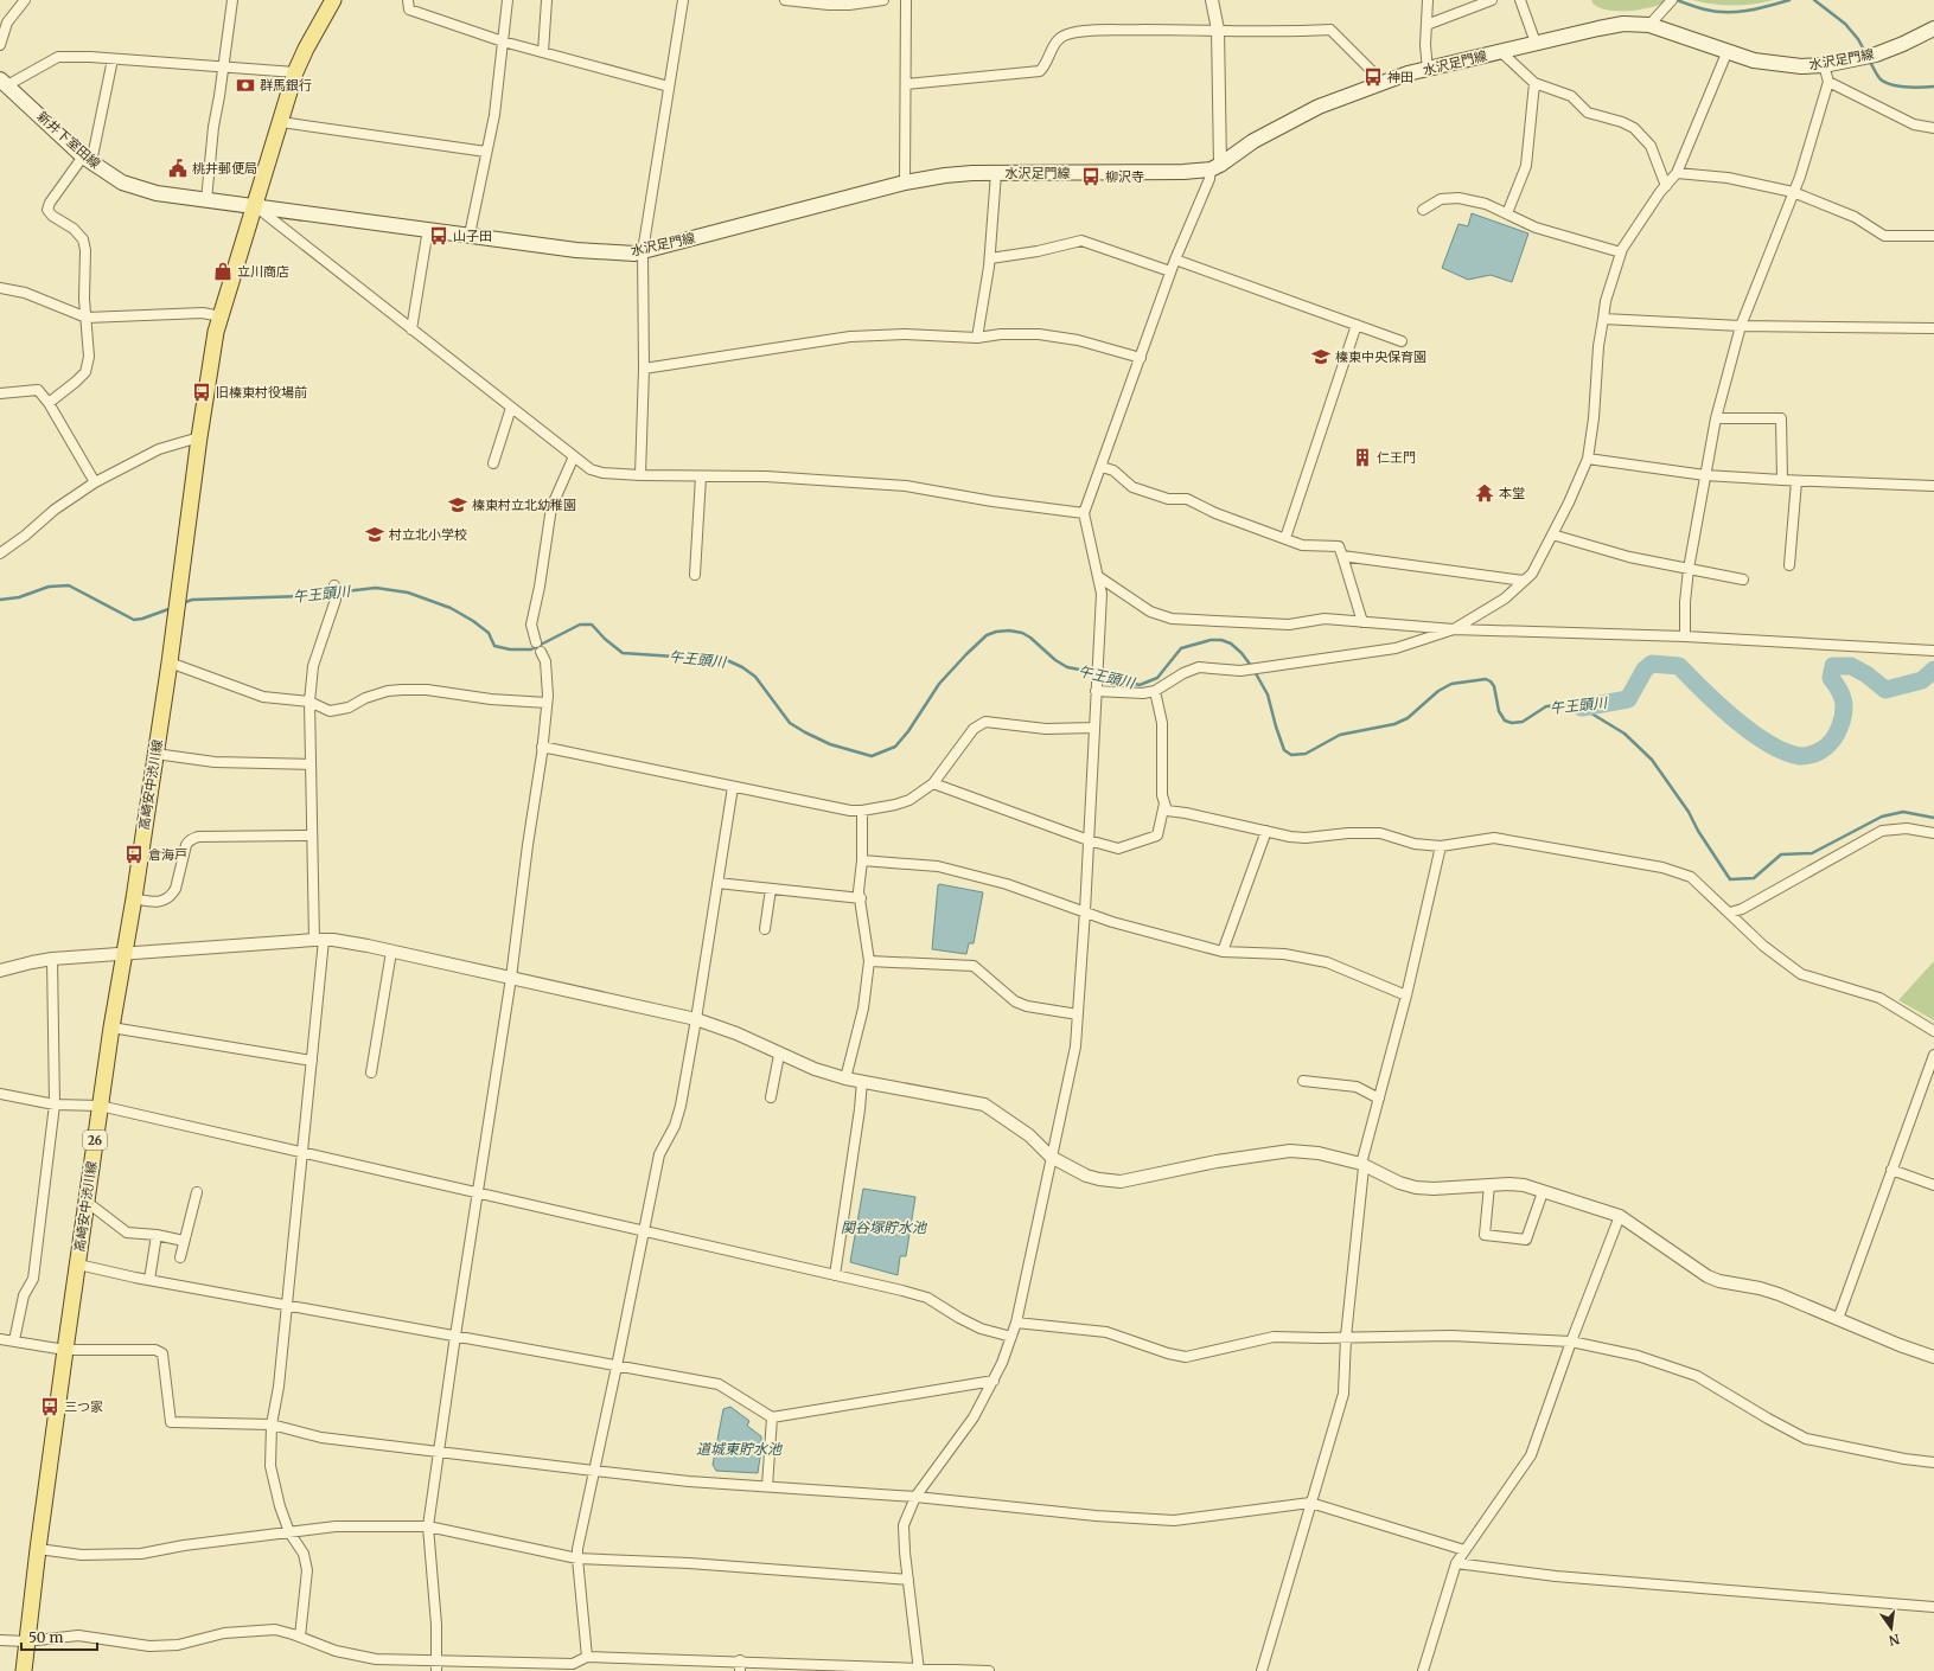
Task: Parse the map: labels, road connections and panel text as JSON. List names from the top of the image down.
{
  "streets": {
    "main road": [
      "水沢足門線",
      "新井下室田線",
      "高崎安中渋川線",
      "26"
    ]
  },
  "crossings": [
    ["水沢足門線", "新井下室田線"],
    ["水沢足門線", "高崎安中渋川線"],
    ["新井下室田線", "高崎安中渋川線"]
  ],
  "water": ["午王頭川", "関谷塚貯水池", "道城東貯水池"],
  "places": {
    "bus stop": [
      "神田",
      "柳沢寺",
      "山子田",
      "旧榛東村役場前",
      "倉海戸",
      "三つ家"
    ],
    "bank": ["群馬銀行"],
    "public building": ["桃井郵便局"],
    "shop": ["立川商店"],
    "school or university": ["榛東中央保育園", "榛東村立北幼稚園", "村立北小学校"],
    "building": ["仁王門"],
    "temple": ["本堂"]
  },
  "scale_bar": "50 m",
  "north": "bottom"
}
